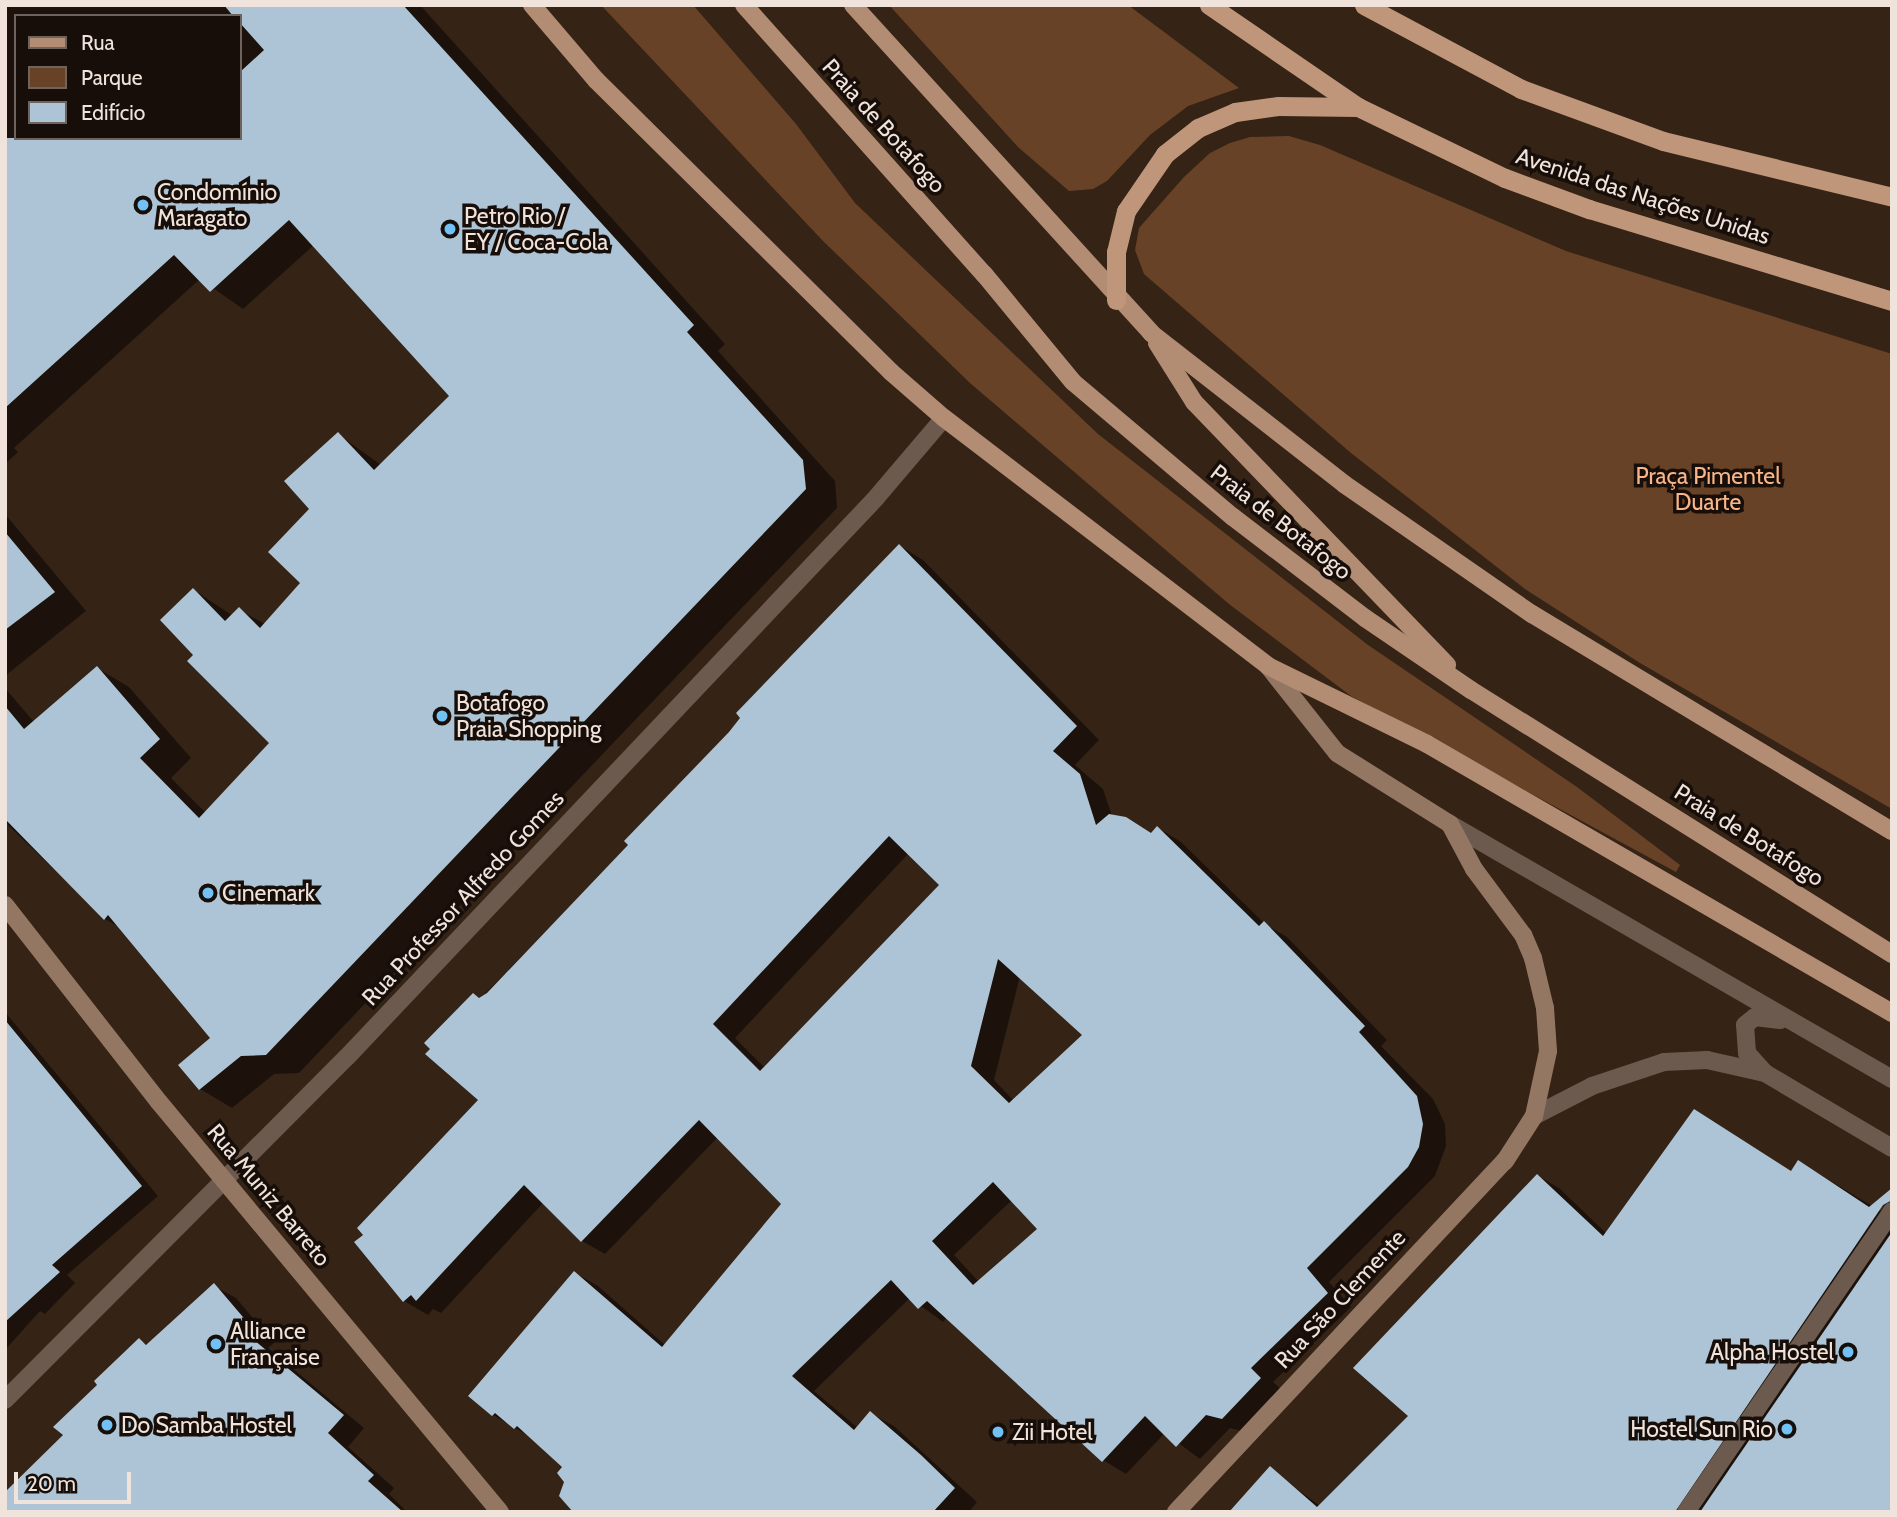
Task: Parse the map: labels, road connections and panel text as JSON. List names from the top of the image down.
{
  "streets": {
    "highway": ["Avenida das Nações Unidas"],
    "main road": ["Praia de Botafogo", "Rua Muniz Barreto", "Rua São Clemente"],
    "street": ["Rua Professor Alfredo Gomes"]
  },
  "crossings": [
    ["Rua Professor Alfredo Gomes", "Rua Muniz Barreto"]
  ],
  "parks": ["Praça Pimentel Duarte"],
  "places": [
    "Condomínio Maragato",
    "Petro Rio / EY / Coca-Cola",
    "Botafogo Praia Shopping",
    "Cinemark",
    "Alliance Française",
    "Alpha Hostel",
    "Do Samba Hostel",
    "Hostel Sun Rio",
    "Zii Hotel"
  ],
  "legend": ["Rua", "Parque", "Edifício"],
  "scale_bar": "20 m"
}
